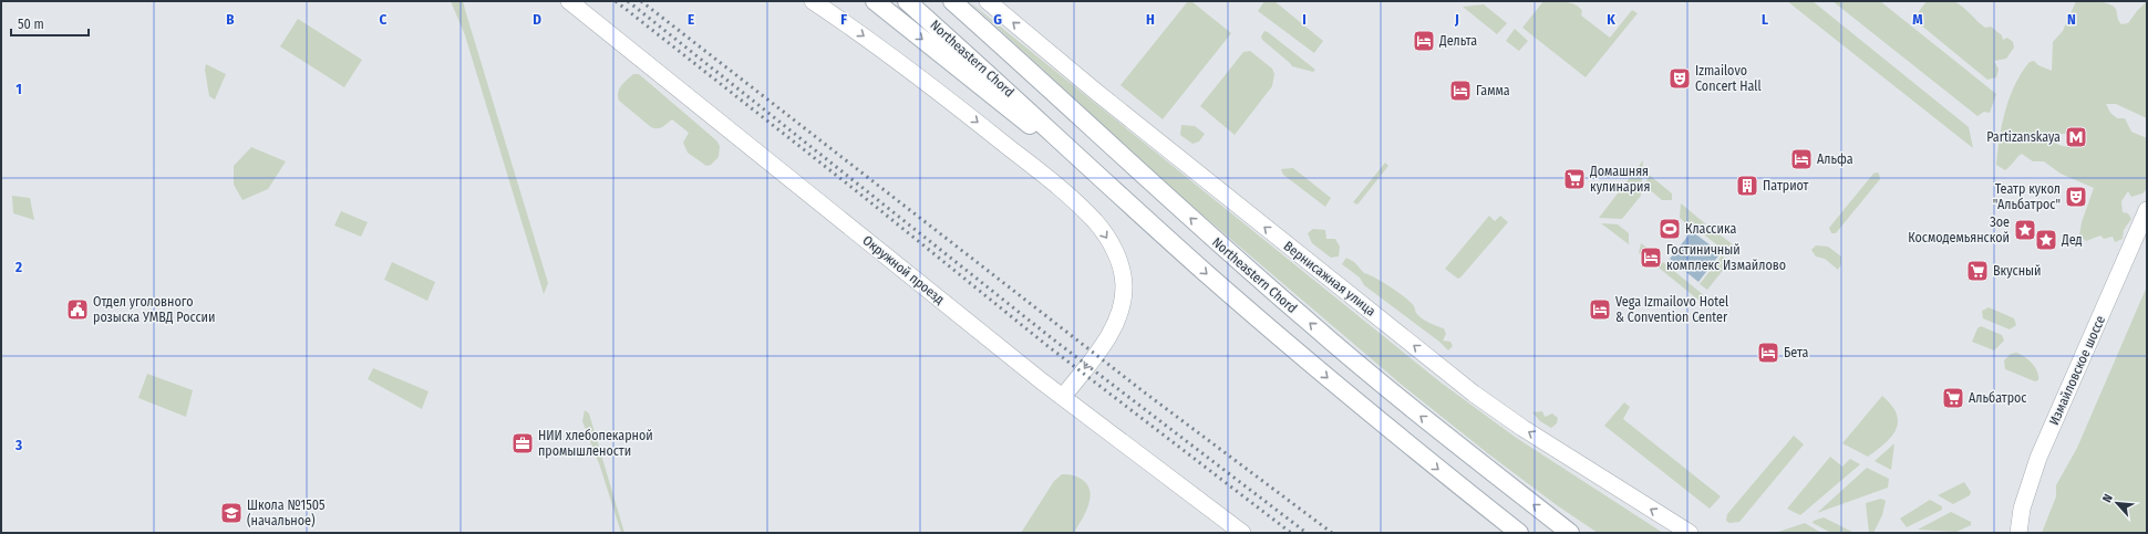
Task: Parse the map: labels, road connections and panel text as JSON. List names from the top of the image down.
{
  "streets": {
    "main road": ["Northeastern Chord"],
    "street": ["Окружной проезд", "Вернисажная улица", "Измайловское шоссе"]
  },
  "one_way": ["Вернисажная улица"],
  "places": {
    "hotel": [
      "Дельта",
      "Гамма",
      "Альфа",
      "Гостиничный комплекс Измайлово",
      "Vega Izmailovo Hotel & Convention Center",
      "Бета"
    ],
    "theatre": ["Izmailovo Concert Hall", "Театр кукол \"Альбатрос\""],
    "metro station": ["Partizanskaya"],
    "supermarket": ["Домашняя кулинария", "Вкусный", "Альбатрос"],
    "building": ["Патриот"],
    "sports": ["Классика"],
    "place": ["Зое Космодемьянской", "Дед"],
    "public building": ["Отдел уголовного розыска УМВД России"],
    "office": ["НИИ хлебопекарной промышлености"],
    "school or university": ["Школа №1505 (начальное)"]
  },
  "scale_bar": "50 m",
  "north": "top left",
  "grid": {
    "columns": [
      "B",
      "C",
      "D",
      "E",
      "F",
      "G",
      "H",
      "I",
      "J",
      "K",
      "L",
      "M",
      "N"
    ],
    "rows": ["1", "2", "3"]
  }
}
